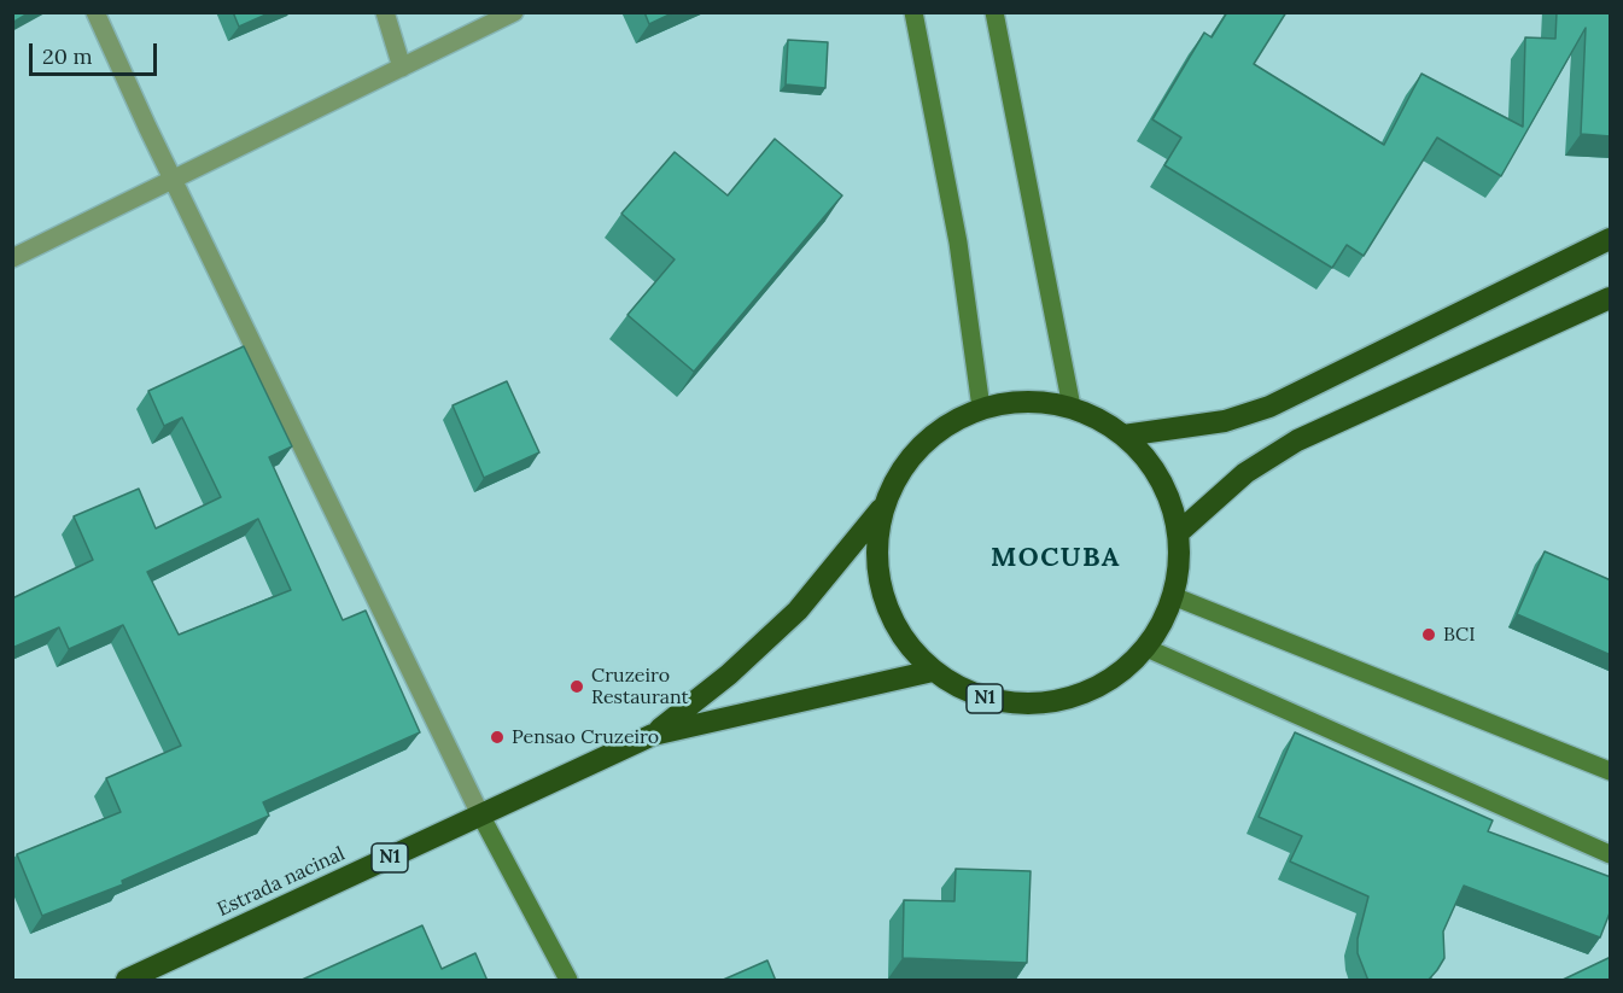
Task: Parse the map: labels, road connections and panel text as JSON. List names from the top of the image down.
{
  "streets": {
    "highway": ["N1", "Estrada nacinal"]
  },
  "crossings": [
    ["N1", "Estrada nacinal"]
  ],
  "districts": ["MOCUBA"],
  "places": ["BCI", "Cruzeiro Restaurant", "Pensao Cruzeiro"],
  "scale_bar": "20 m"
}
